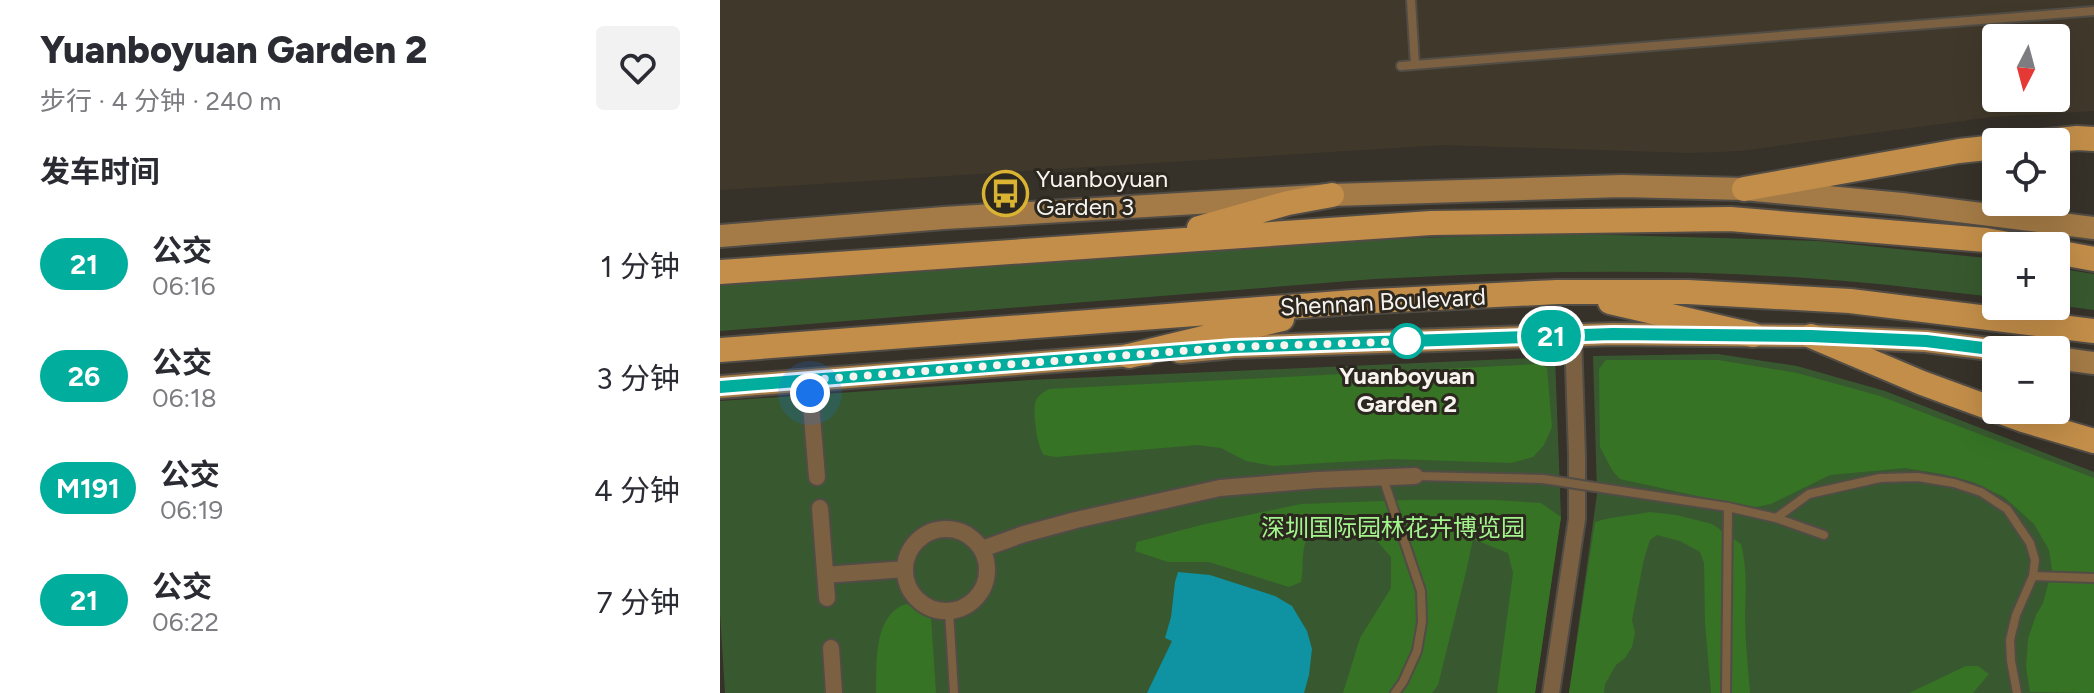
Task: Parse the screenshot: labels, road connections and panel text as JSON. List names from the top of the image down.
{
  "streets": {
    "main road": ["Shennan Boulevard"]
  },
  "parks": ["深圳国际园林花卉博览园"],
  "places": {
    "bus stop": ["Yuanboyuan Garden 3"],
    "other": ["Yuanboyuan Garden 2"]
  },
  "lines": ["bus line 21"],
  "north": "bottom",
  "page": {
    "heading": [
      ["Yuanboyuan Garden 2", "步行 · 4 分钟 · 240 m"],
      "发车时间"
    ],
    "on_map": "21",
    "map_buttons": ["+", "−"],
    "list": [
      {
        "mark": "21",
        "name": "公交",
        "note": "06:16",
        "value": "1 分钟"
      },
      {
        "mark": "26",
        "name": "公交",
        "note": "06:18",
        "value": "3 分钟"
      },
      {
        "mark": "M191",
        "name": "公交",
        "note": "06:19",
        "value": "4 分钟"
      },
      {
        "mark": "21",
        "name": "公交",
        "note": "06:22",
        "value": "7 分钟"
      }
    ]
  }
}
